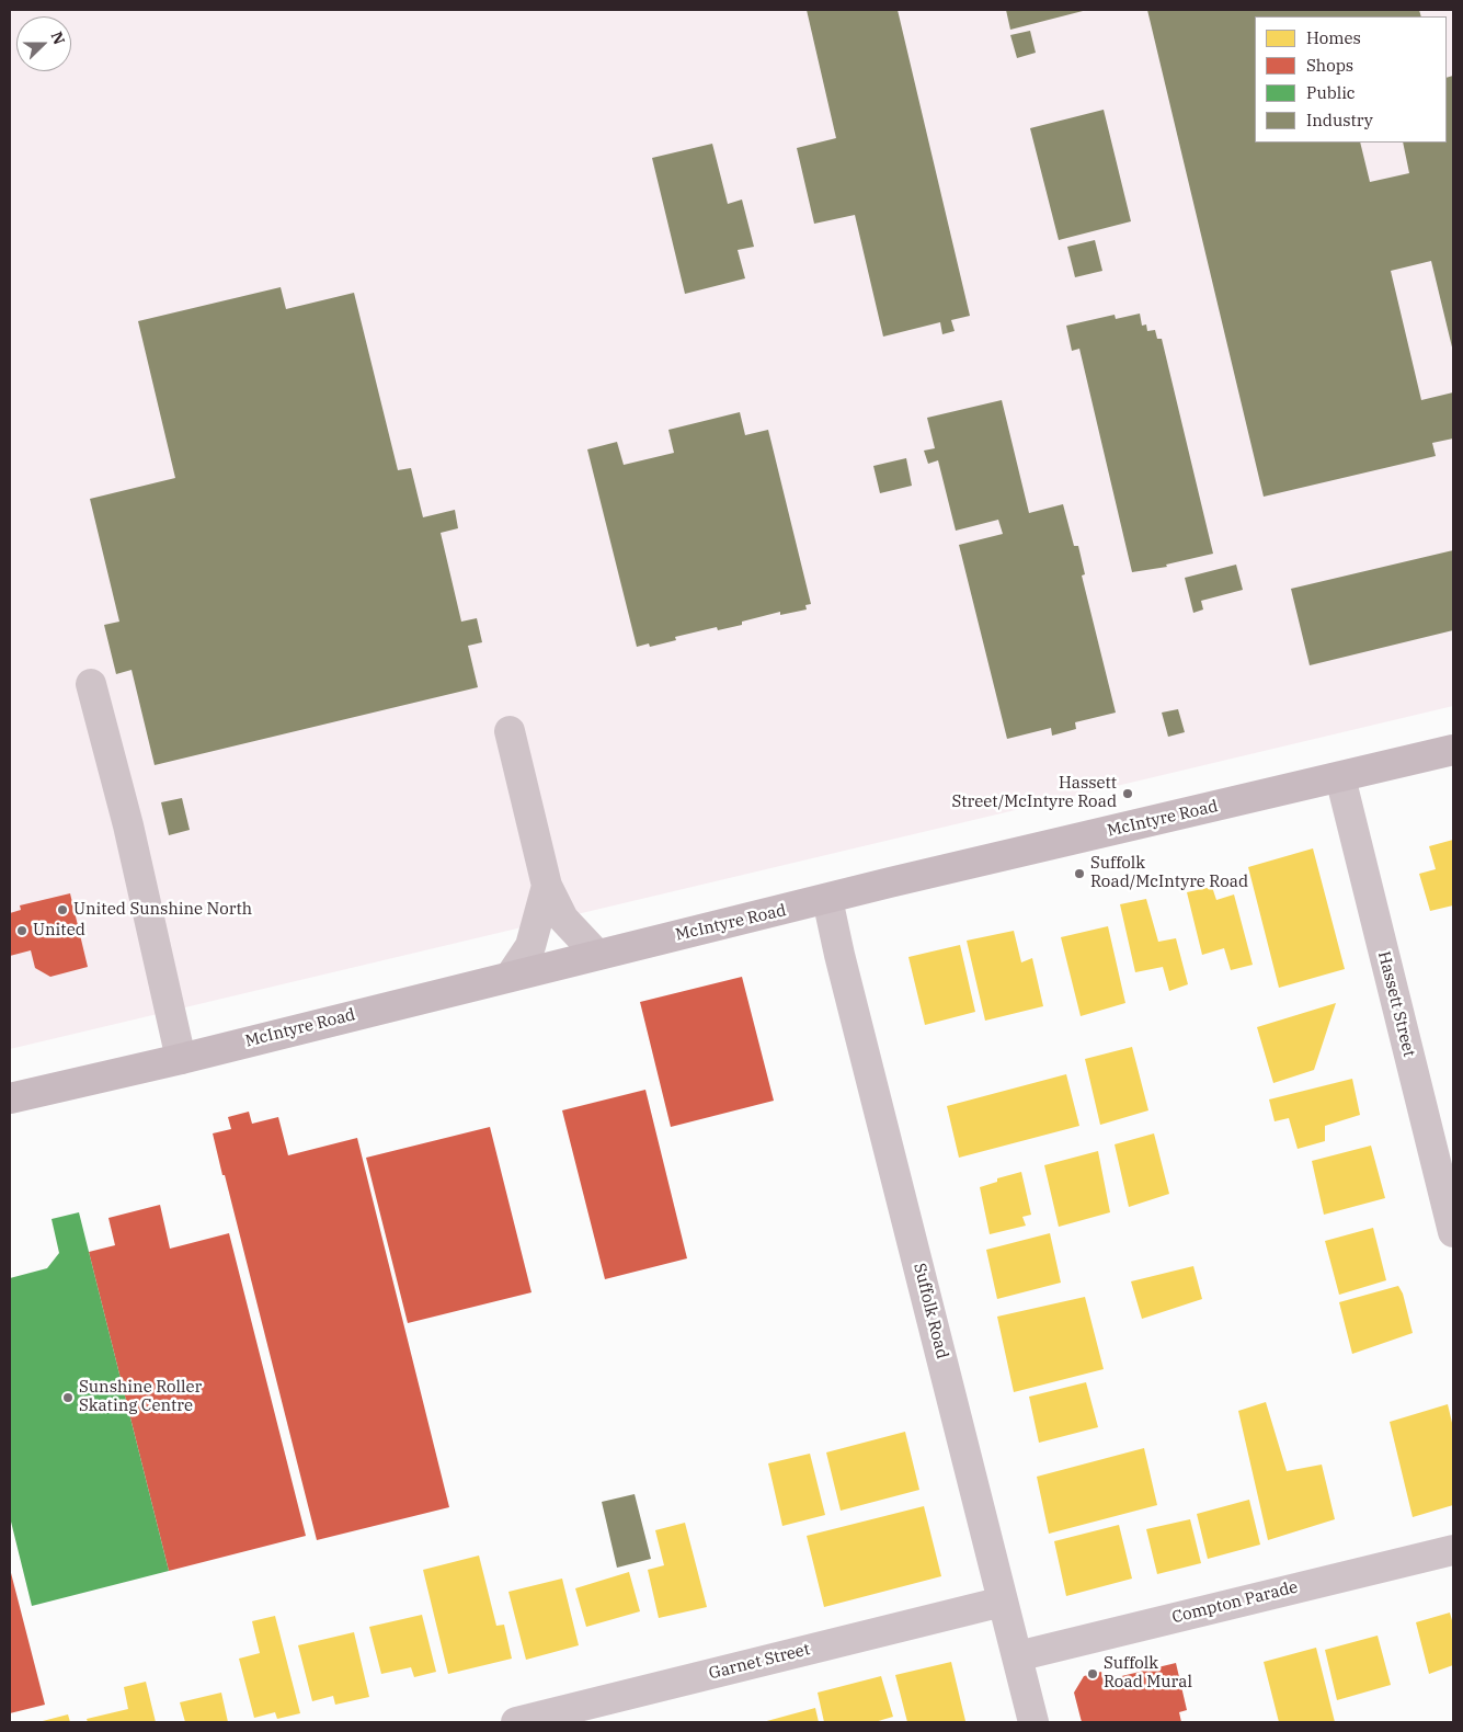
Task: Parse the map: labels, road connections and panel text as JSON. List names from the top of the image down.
{
  "streets": {
    "main road": ["McIntyre Road"],
    "street": [
      "Hassett Street",
      "Suffolk Road",
      "Compton Parade",
      "Garnet Street"
    ]
  },
  "crossings": [
    ["McIntyre Road", "Hassett Street"],
    ["McIntyre Road", "Suffolk Road"],
    ["Suffolk Road", "Compton Parade"],
    ["Suffolk Road", "Garnet Street"]
  ],
  "places": [
    "Hassett Street/McIntyre Road",
    "Suffolk Road/McIntyre Road",
    "United Sunshine North",
    "United",
    "Sunshine Roller Skating Centre",
    "Suffolk Road Mural"
  ],
  "legend": [
    "Homes",
    "Shops",
    "Public",
    "Industry"
  ],
  "north": "right"
}
